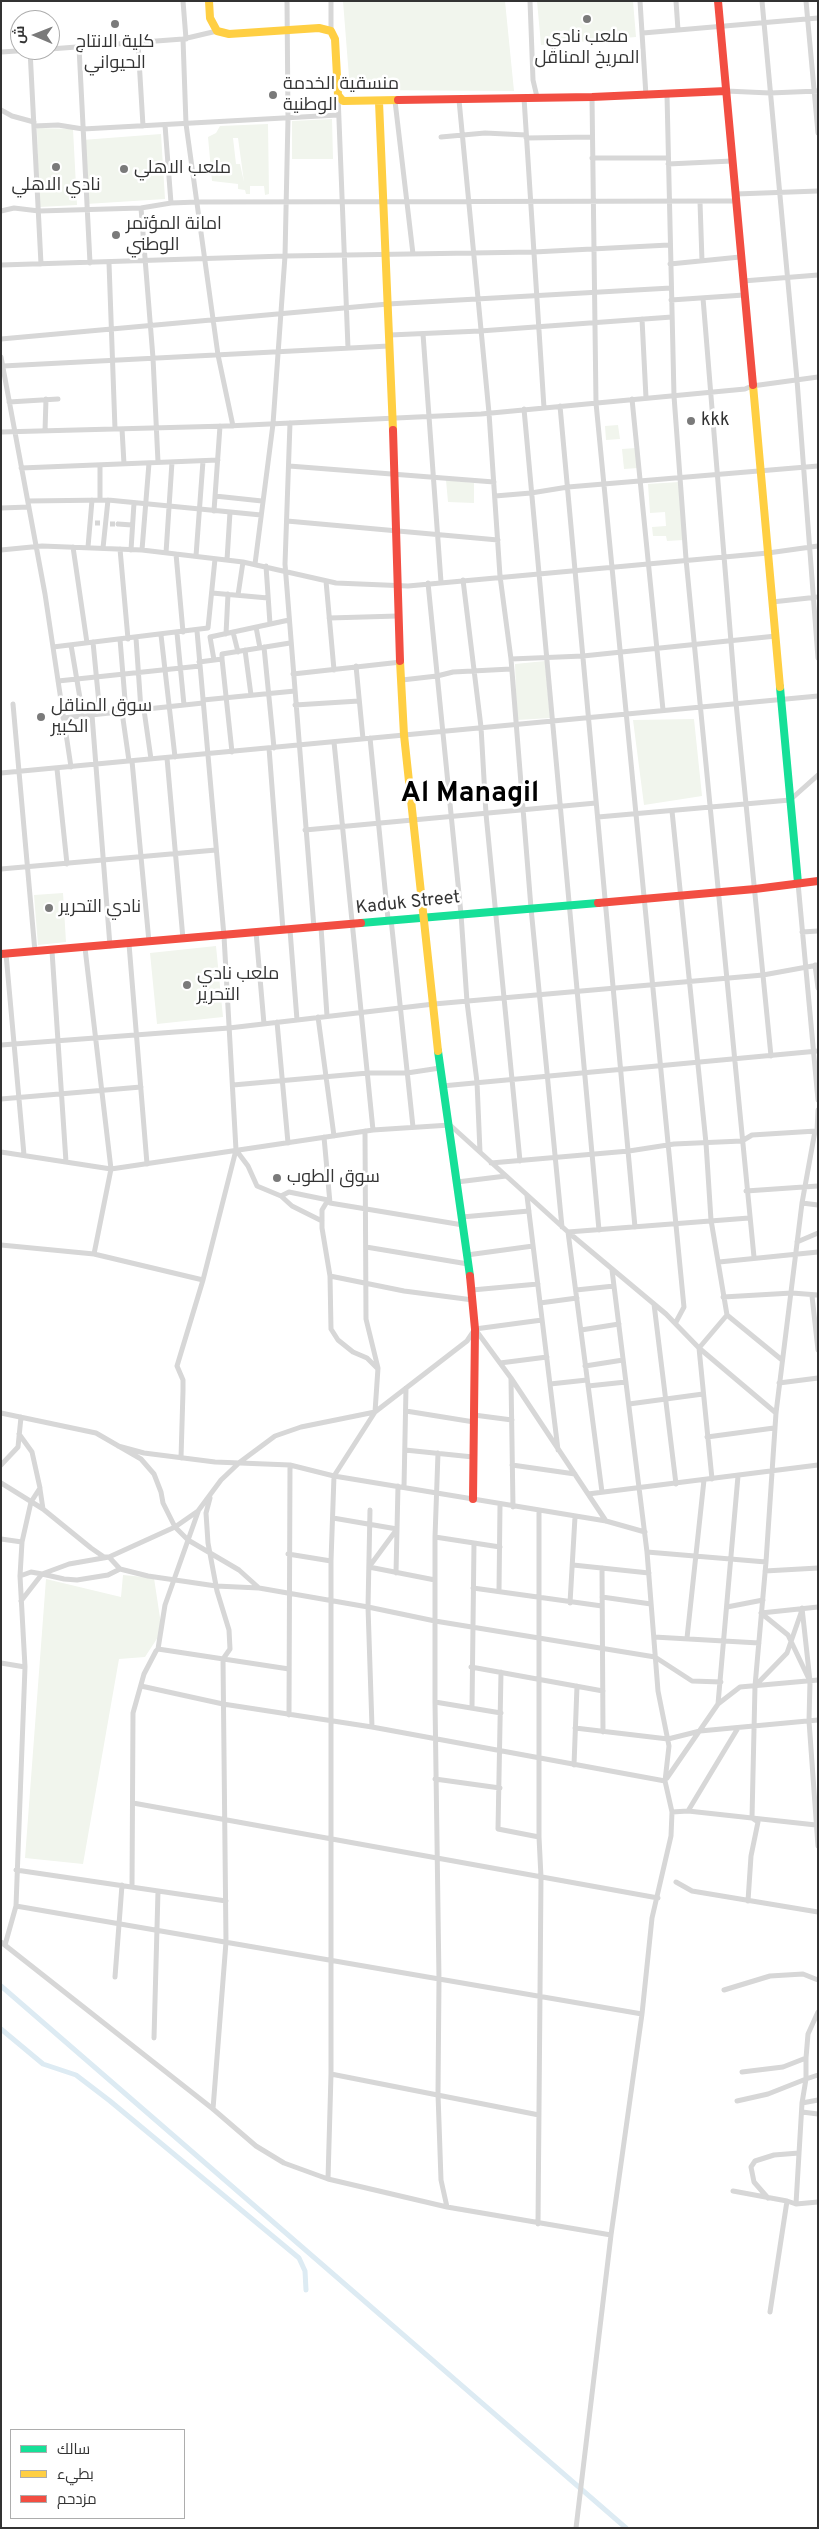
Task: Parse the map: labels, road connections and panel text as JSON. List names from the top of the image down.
{
  "streets": {
    "street": ["Kaduk Street"]
  },
  "districts": ["Al Managil"],
  "places": [
    "ملعب نادي المريخ المناقل",
    "كلية الانتاج الحيواني",
    "منسقية الخدمة الوطنية",
    "نادي الاهلي",
    "ملعب الاهلي",
    "امانة المؤتمر الوطني",
    "kkk",
    "سوق المناقل الكبير",
    "نادي التحرير",
    "ملعب نادي التحرير",
    "سوق الطوب"
  ],
  "legend": ["سالك", "بطيء", "مزدحم"],
  "north": "left"
}
